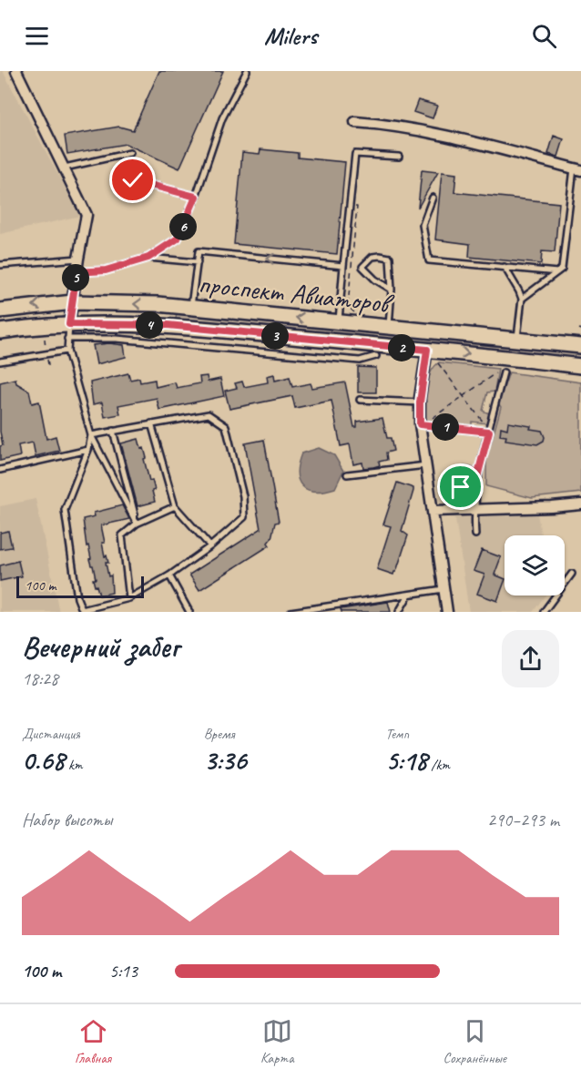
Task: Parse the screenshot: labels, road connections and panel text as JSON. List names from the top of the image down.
{
  "streets": {
    "main road": ["проспект Авиаторов"]
  },
  "scale_bar": "100 m",
  "page": {
    "header": "Milers",
    "pins": [
      "6",
      "5",
      "4",
      "3",
      "2",
      "1"
    ],
    "scale": "100 m",
    "heading": ["Вечерний забег", "18:28"],
    "stats": [
      ["Дистанция", "0.68 km"],
      ["Время", "3:36"],
      ["Темп", "5:18 /km"]
    ],
    "chart": ["Набор высоты", "290–293 m"],
    "list": [
      {
        "name": "100 m",
        "note": "5:13"
      }
    ],
    "tabs": ["Главная", "Карта", "Сохранённые"]
  }
}
